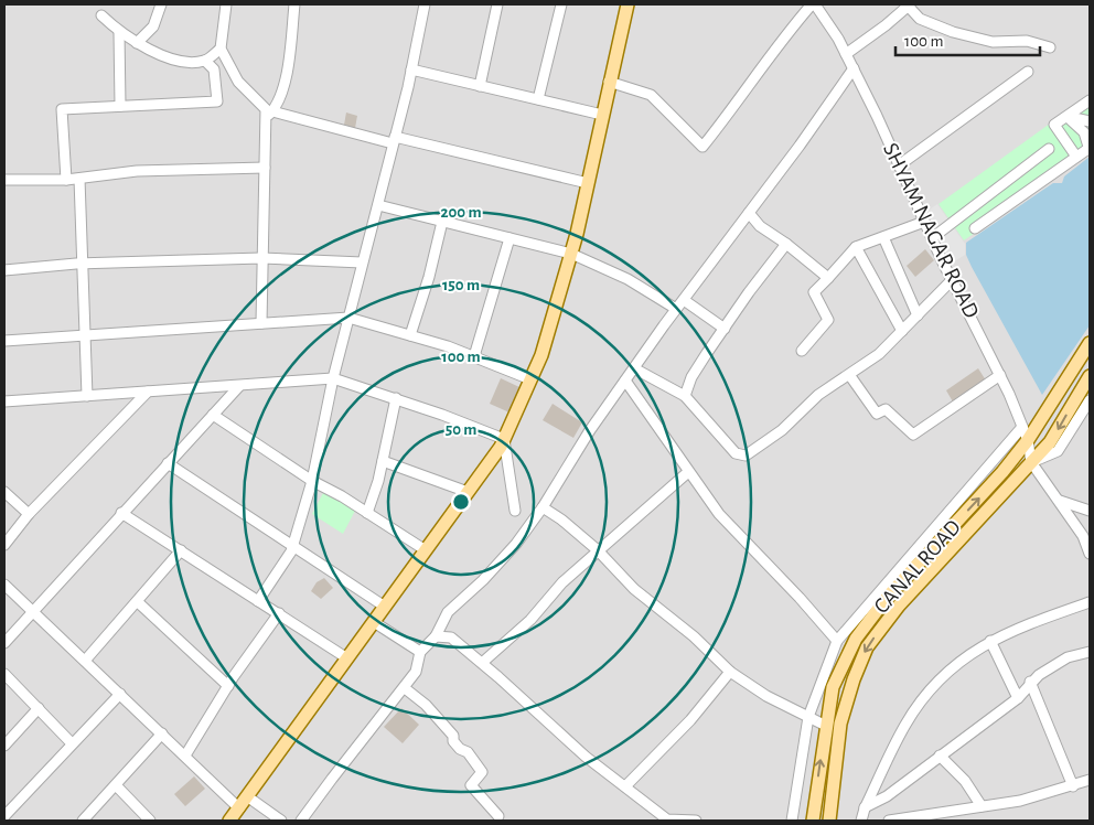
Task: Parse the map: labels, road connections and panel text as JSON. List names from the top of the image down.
{
  "streets": {
    "main road": ["CANAL ROAD"],
    "street": ["SHYAM NAGAR ROAD"]
  },
  "crossings": [
    ["SHYAM NAGAR ROAD", "CANAL ROAD"]
  ],
  "scale_bar": "100 m",
  "rings": [
    "200 m",
    "150 m",
    "100 m",
    "50 m"
  ]
}
